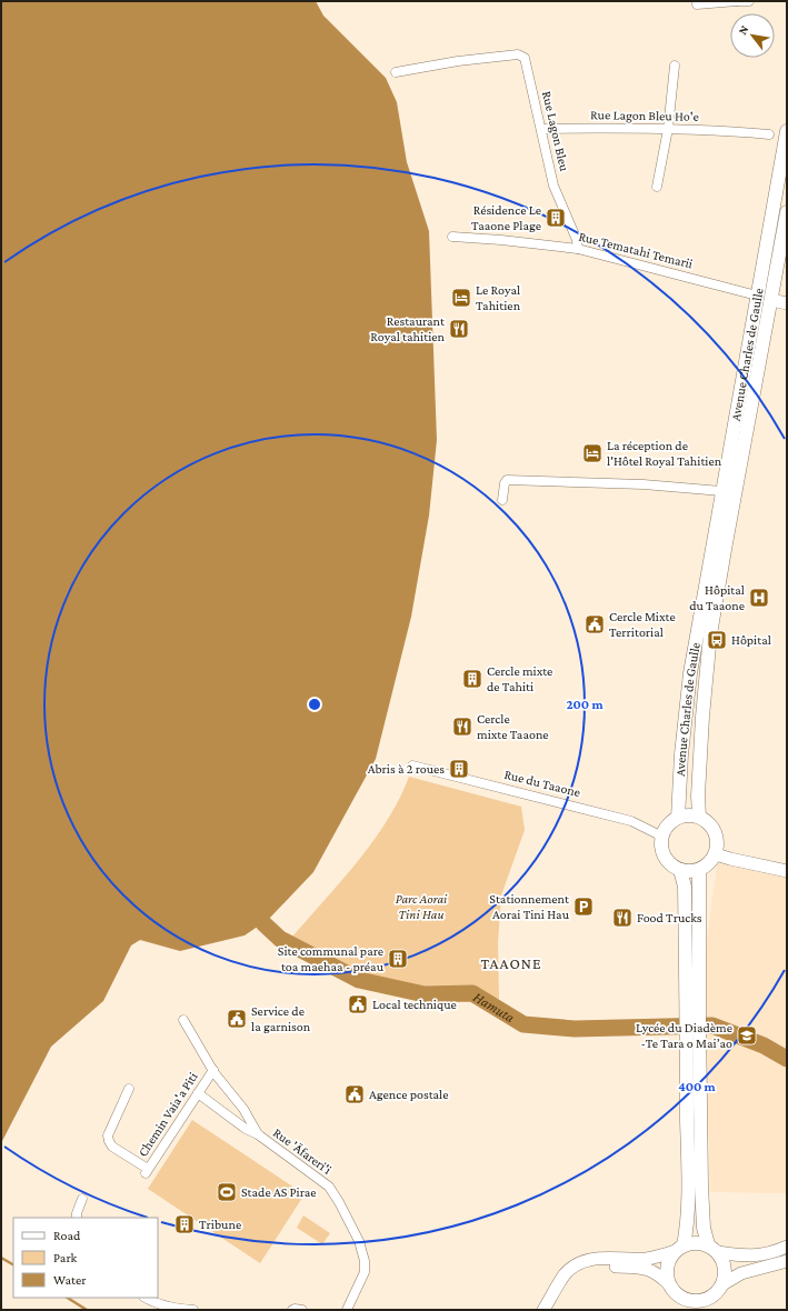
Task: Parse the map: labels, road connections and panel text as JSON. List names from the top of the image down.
{
  "streets": {
    "main road": ["Avenue Charles de Gaulle"],
    "street": [
      "Rue Lagon Bleu Ho'e",
      "Rue Lagon Bleu",
      "Rue Tematahi Temarii",
      "Rue du Taaone",
      "Chemin Vaia'a Piti",
      "Rue 'Āfareri'i"
    ]
  },
  "crossings": [
    ["Rue Lagon Bleu Ho'e", "Rue Lagon Bleu"],
    ["Rue Lagon Bleu", "Rue Tematahi Temarii"],
    ["Rue Tematahi Temarii", "Avenue Charles de Gaulle"],
    ["Avenue Charles de Gaulle", "Rue du Taaone"],
    ["Chemin Vaia'a Piti", "Rue 'Āfareri'i"]
  ],
  "districts": ["TAAONE"],
  "water": ["Hamuta"],
  "parks": ["Parc Aorai Tini Hau"],
  "places": {
    "building": [
      "Résidence Le Taaone Plage",
      "Cercle mixte de Tahiti",
      "Abris à 2 roues",
      "Site communal pare toa maehaa - préau",
      "Tribune"
    ],
    "hotel": ["Le Royal Tahitien", "La réception de l'Hôtel Royal Tahitien"],
    "restaurant": ["Restaurant Royal tahitien", "Cercle mixte Taaone", "Food Trucks"],
    "hospital": ["Hôpital du Taaone"],
    "public building": [
      "Cercle Mixte Territorial",
      "Local technique",
      "Service de la garnison",
      "Agence postale"
    ],
    "bus stop": ["Hôpital"],
    "parking": ["Stationnement Aorai Tini Hau"],
    "school or university": ["Lycée du Diadème -Te Tara o Mai’ao"],
    "sports": ["Stade AS Pirae"]
  },
  "legend": ["Road", "Park", "Water"],
  "north": "top left",
  "rings": ["200 m", "400 m"]
}
